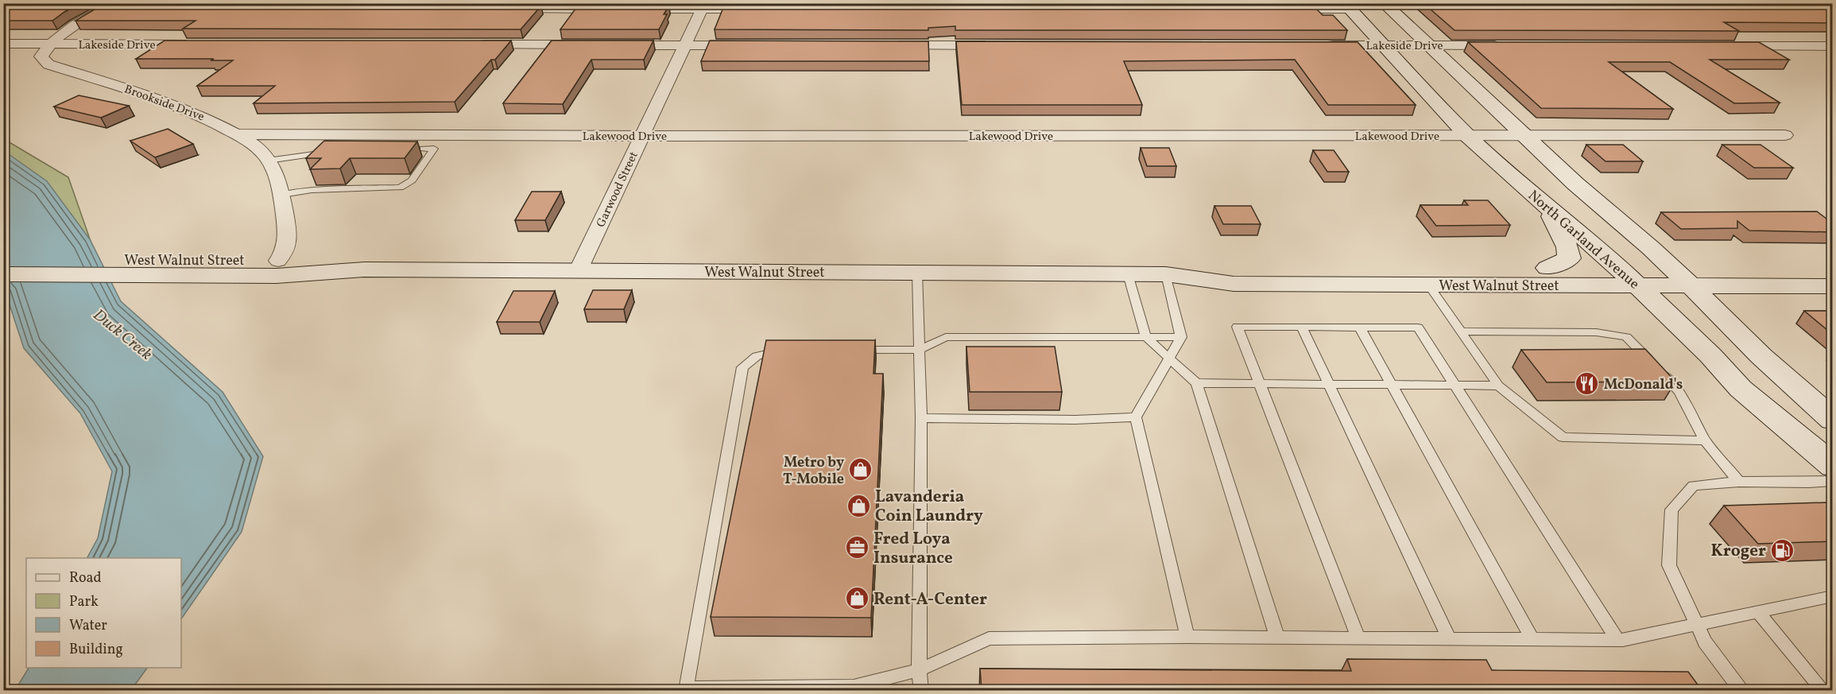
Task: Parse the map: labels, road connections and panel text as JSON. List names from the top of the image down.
{
  "streets": {
    "main road": ["North Garland Avenue", "West Walnut Street"],
    "street": [
      "Lakeside Drive",
      "Brookside Drive",
      "Lakewood Drive",
      "Garwood Street"
    ]
  },
  "crossings": [
    ["Lakeside Drive", "Brookside Drive"],
    ["Lakeside Drive", "North Garland Avenue"],
    ["Brookside Drive", "Lakewood Drive"],
    ["Brookside Drive", "West Walnut Street"],
    ["Lakewood Drive", "Garwood Street"],
    ["Lakewood Drive", "North Garland Avenue"],
    ["Garwood Street", "West Walnut Street"],
    ["North Garland Avenue", "West Walnut Street"]
  ],
  "water": ["Duck Creek"],
  "places": {
    "restaurant": ["McDonald's"],
    "shop": ["Metro by T-Mobile", "Lavanderia Coin Laundry", "Rent-A-Center"],
    "office": ["Fred Loya Insurance"],
    "fuel station": ["Kroger"]
  },
  "legend": [
    "Road",
    "Park",
    "Water",
    "Building"
  ]
}
